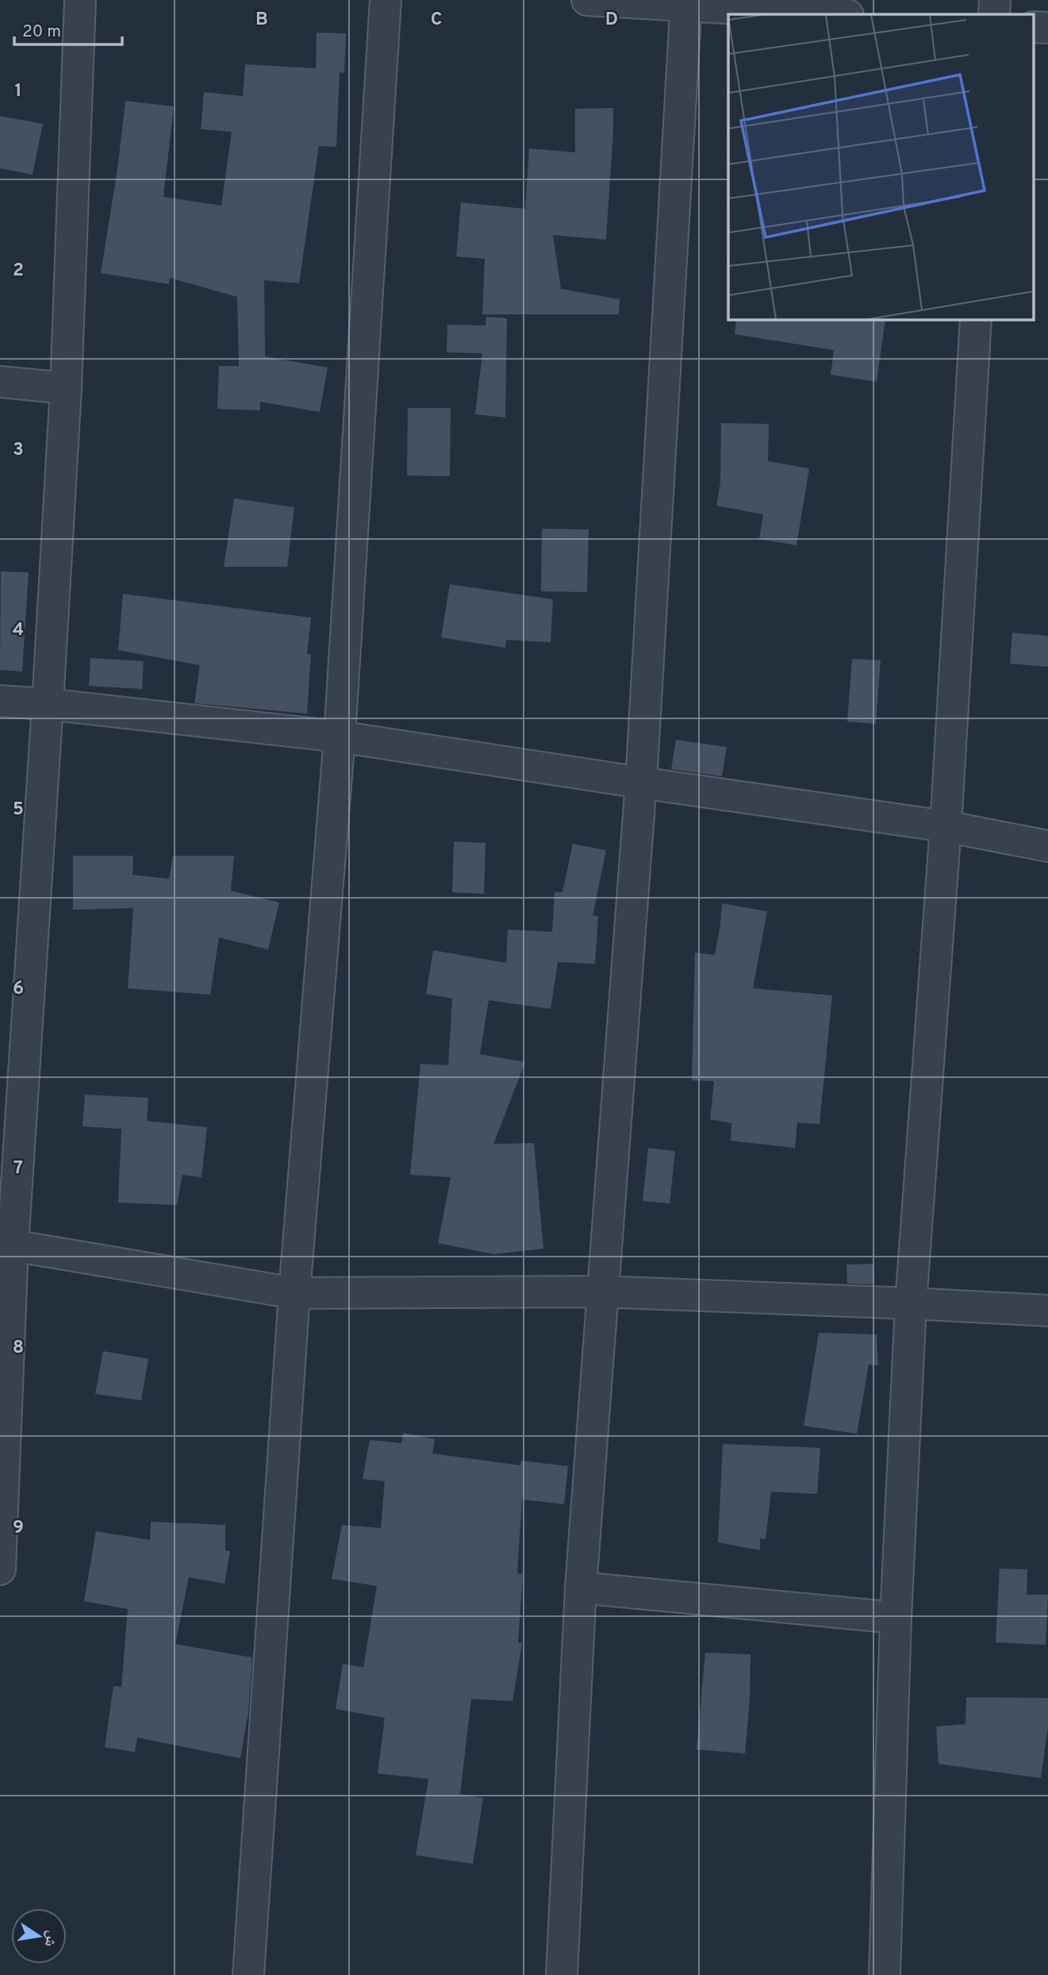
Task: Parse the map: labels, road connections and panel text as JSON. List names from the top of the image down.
{
  "scale_bar": "20 m",
  "north": "right",
  "grid": {
    "columns": ["B", "C", "D"],
    "rows": [
      "1",
      "2",
      "3",
      "4",
      "5",
      "6",
      "7",
      "8",
      "9"
    ]
  }
}
